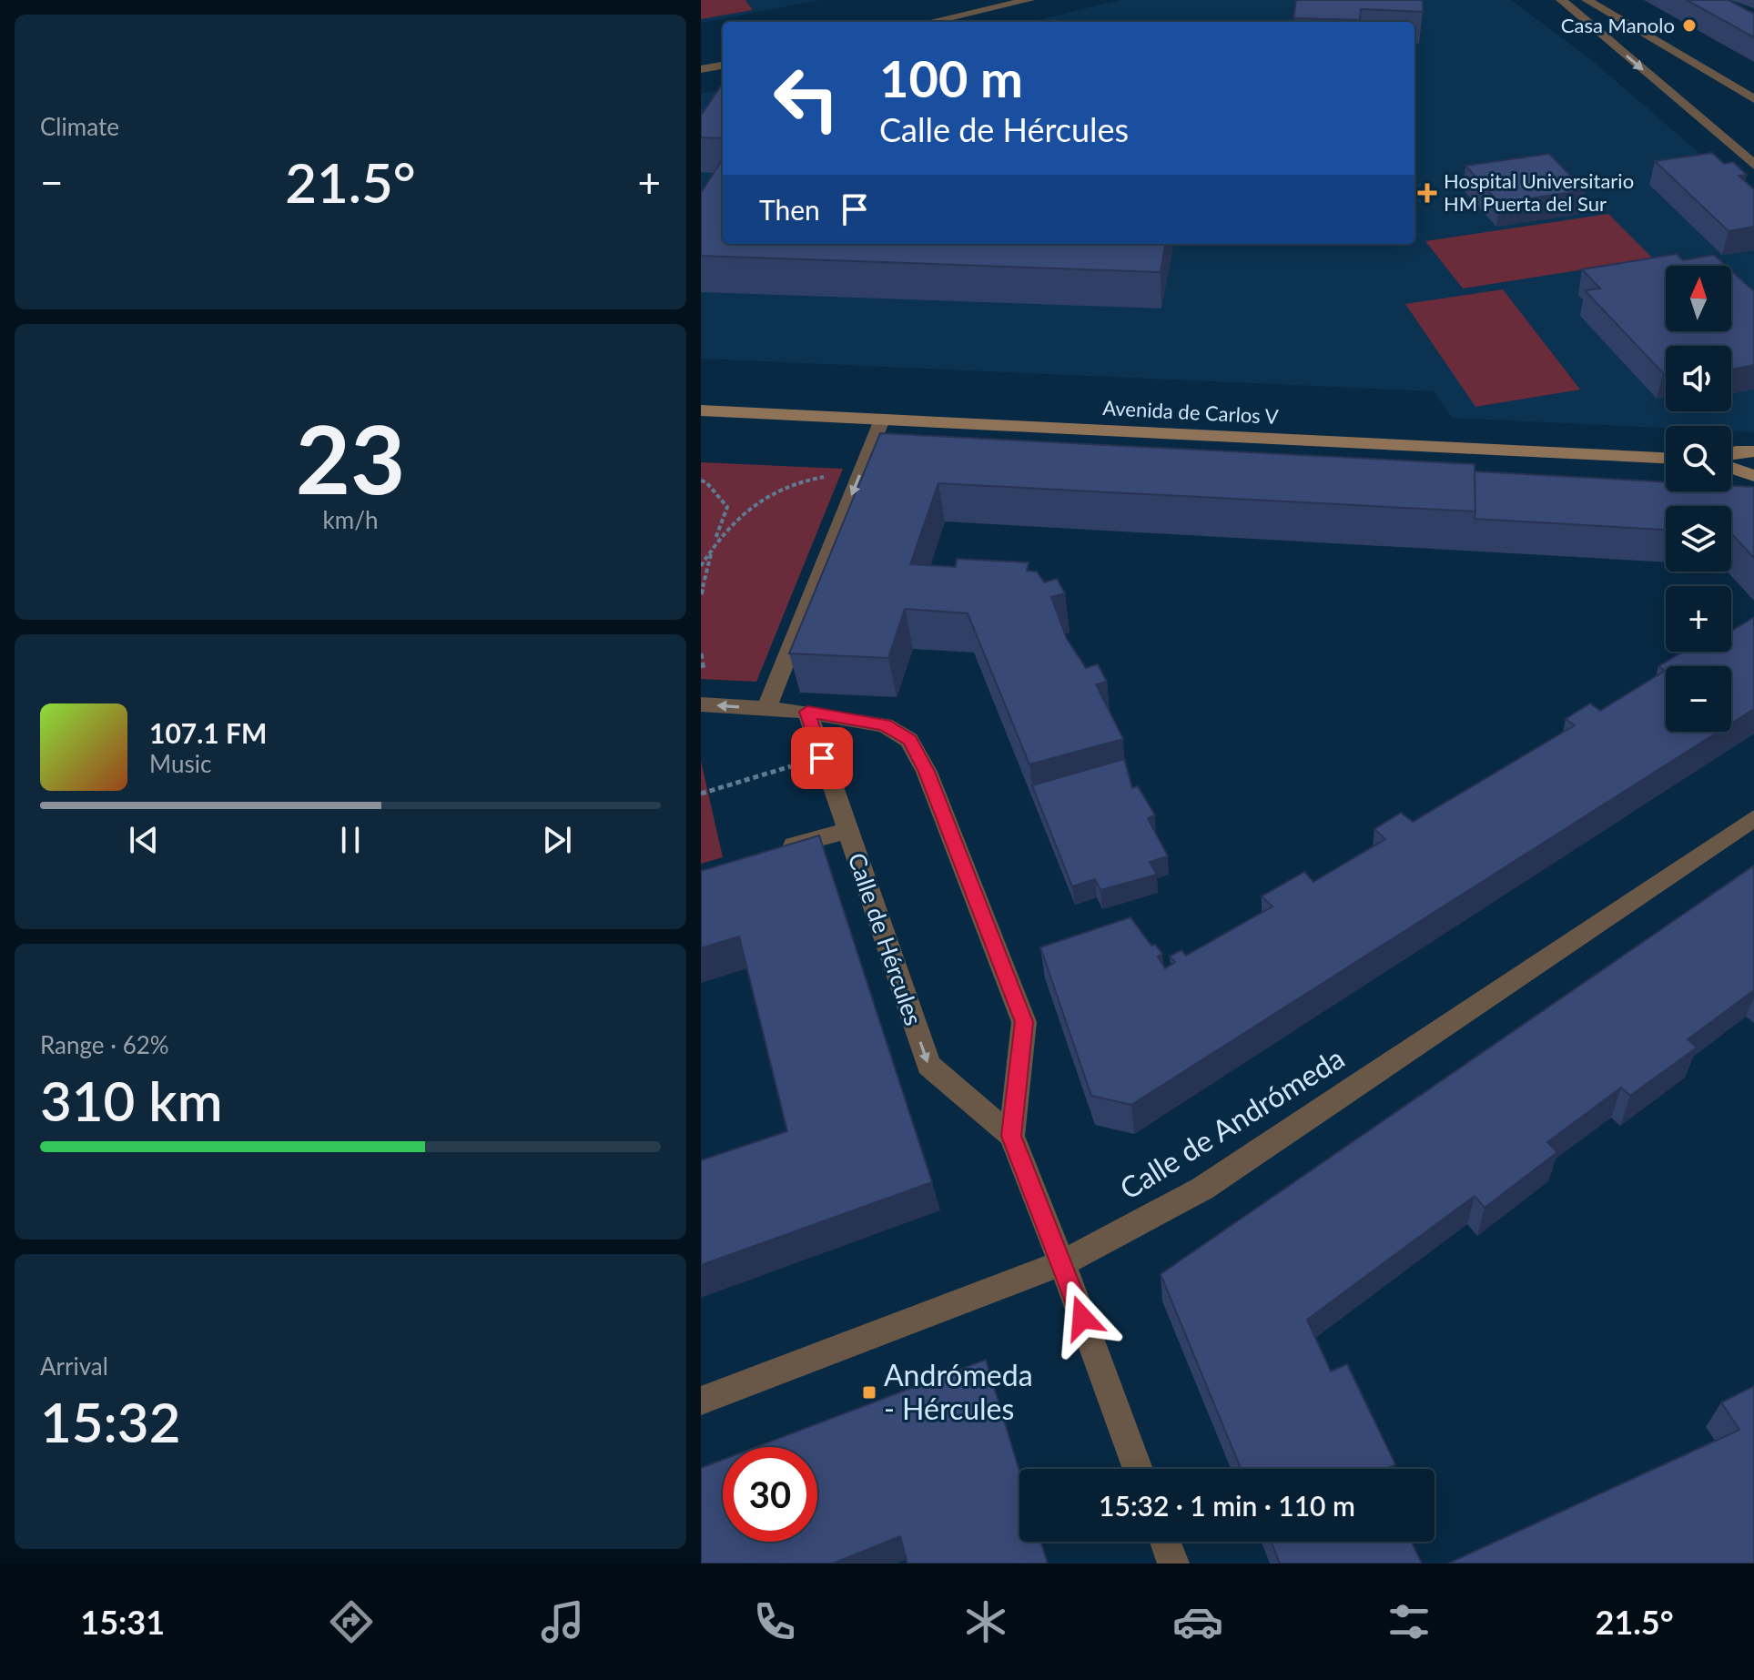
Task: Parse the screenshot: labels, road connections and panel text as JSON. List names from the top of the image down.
{
  "streets": {
    "street": ["Avenida de Carlos V", "Calle de Hércules", "Calle de Andrómeda"]
  },
  "crossings": [
    ["Calle de Hércules", "Calle de Andrómeda"]
  ],
  "places": {
    "other": ["Casa Manolo"],
    "health": ["Hospital Universitario HM Puerta del Sur"],
    "transit": ["Andrómeda - Hércules"]
  },
  "north": "top",
  "page": {
    "tile": [
      "Climate",
      ["23", "km/h"],
      ["Range · 62%", "310 km"],
      ["Arrival", "15:32"]
    ],
    "turn": ["100 m", "Calle de Hércules"],
    "heat": ["−", "21.5°", "+"],
    "then": "Then",
    "map_buttons": ["+", "−"],
    "song": ["107.1 FM", "Music"],
    "limit": "30",
    "trip": "15:32 · 1 min · 110 m",
    "tabs": ["15:31", "21.5°"]
  }
}
